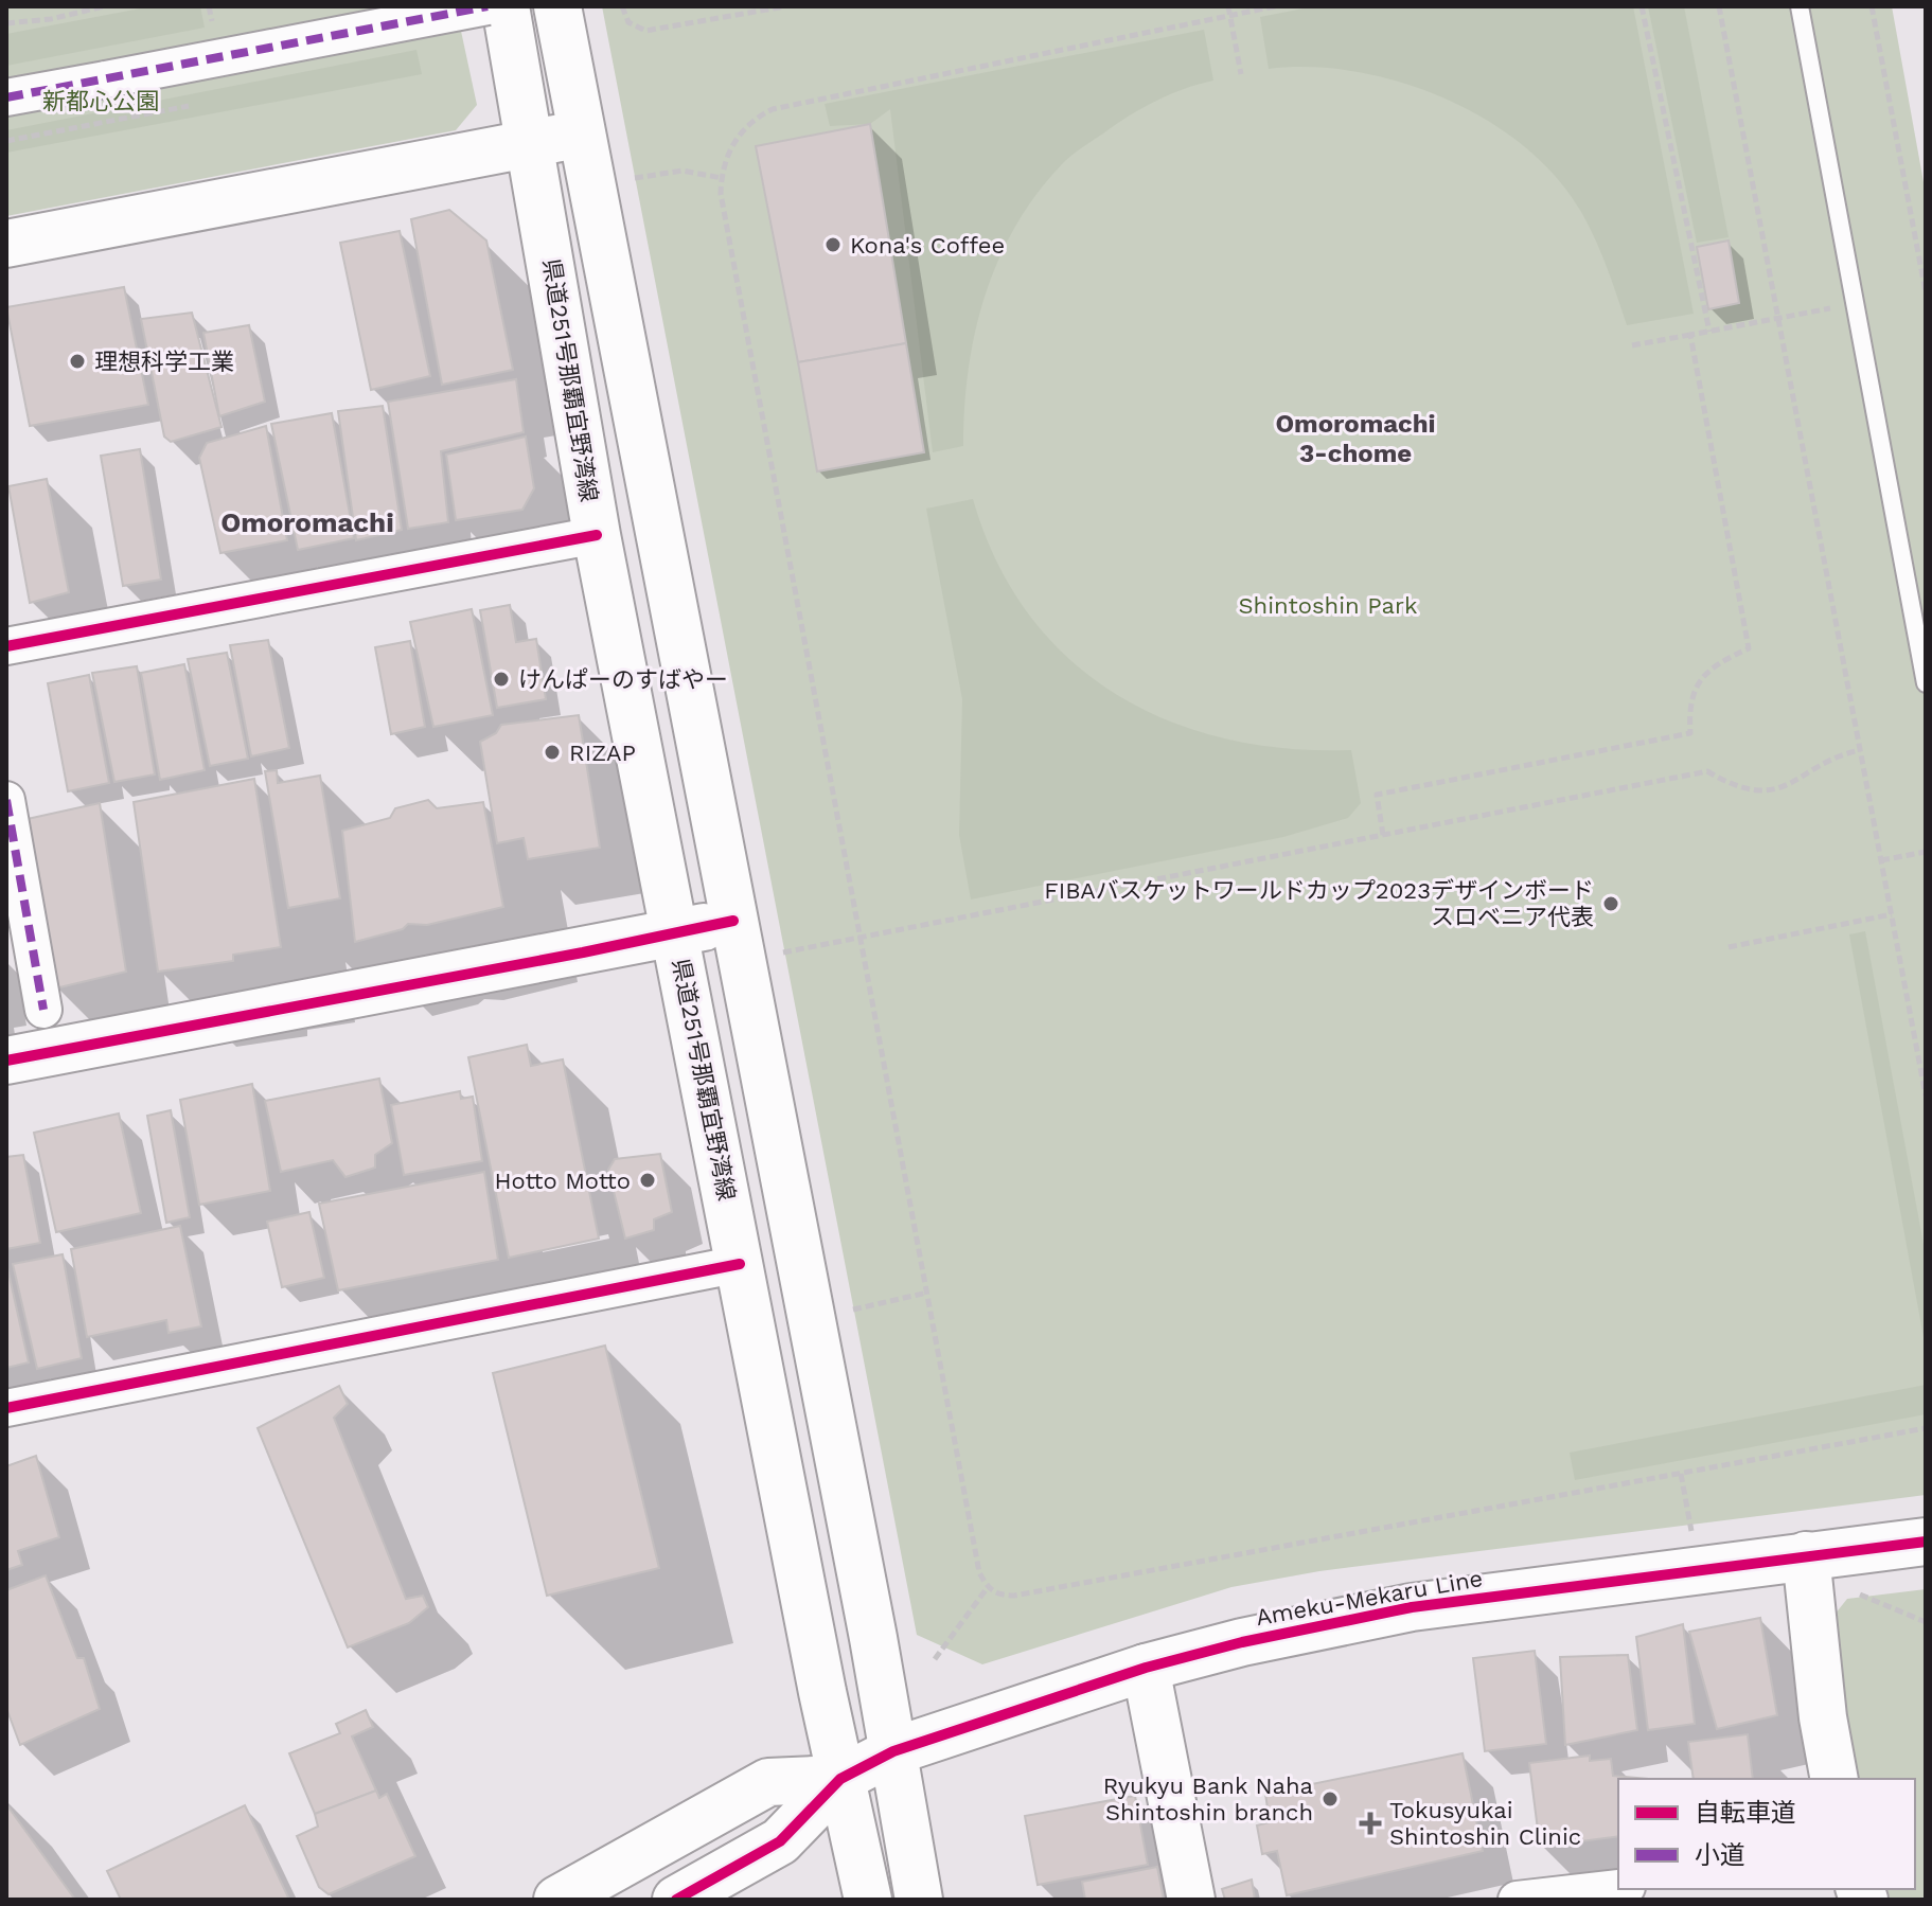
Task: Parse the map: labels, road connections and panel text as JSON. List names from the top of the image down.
{
  "streets": {
    "main road": ["県道251号那覇宜野湾線", "Ameku-Mekaru Line"]
  },
  "crossings": [
    ["県道251号那覇宜野湾線", "Ameku-Mekaru Line"]
  ],
  "districts": ["Omoromachi 3-chome", "Omoromachi"],
  "parks": ["新都心公園", "Shintoshin Park"],
  "places": {
    "other": [
      "Kona's Coffee",
      "理想科学工業",
      "けんぱーのすばやー",
      "RIZAP",
      "FIBAバスケットワールドカップ2023デザインボード スロベニア代表",
      "Hotto Motto",
      "Ryukyu Bank Naha Shintoshin branch"
    ],
    "health": ["Tokusyukai Shintoshin Clinic"]
  },
  "legend": ["自転車道", "小道"]
}
